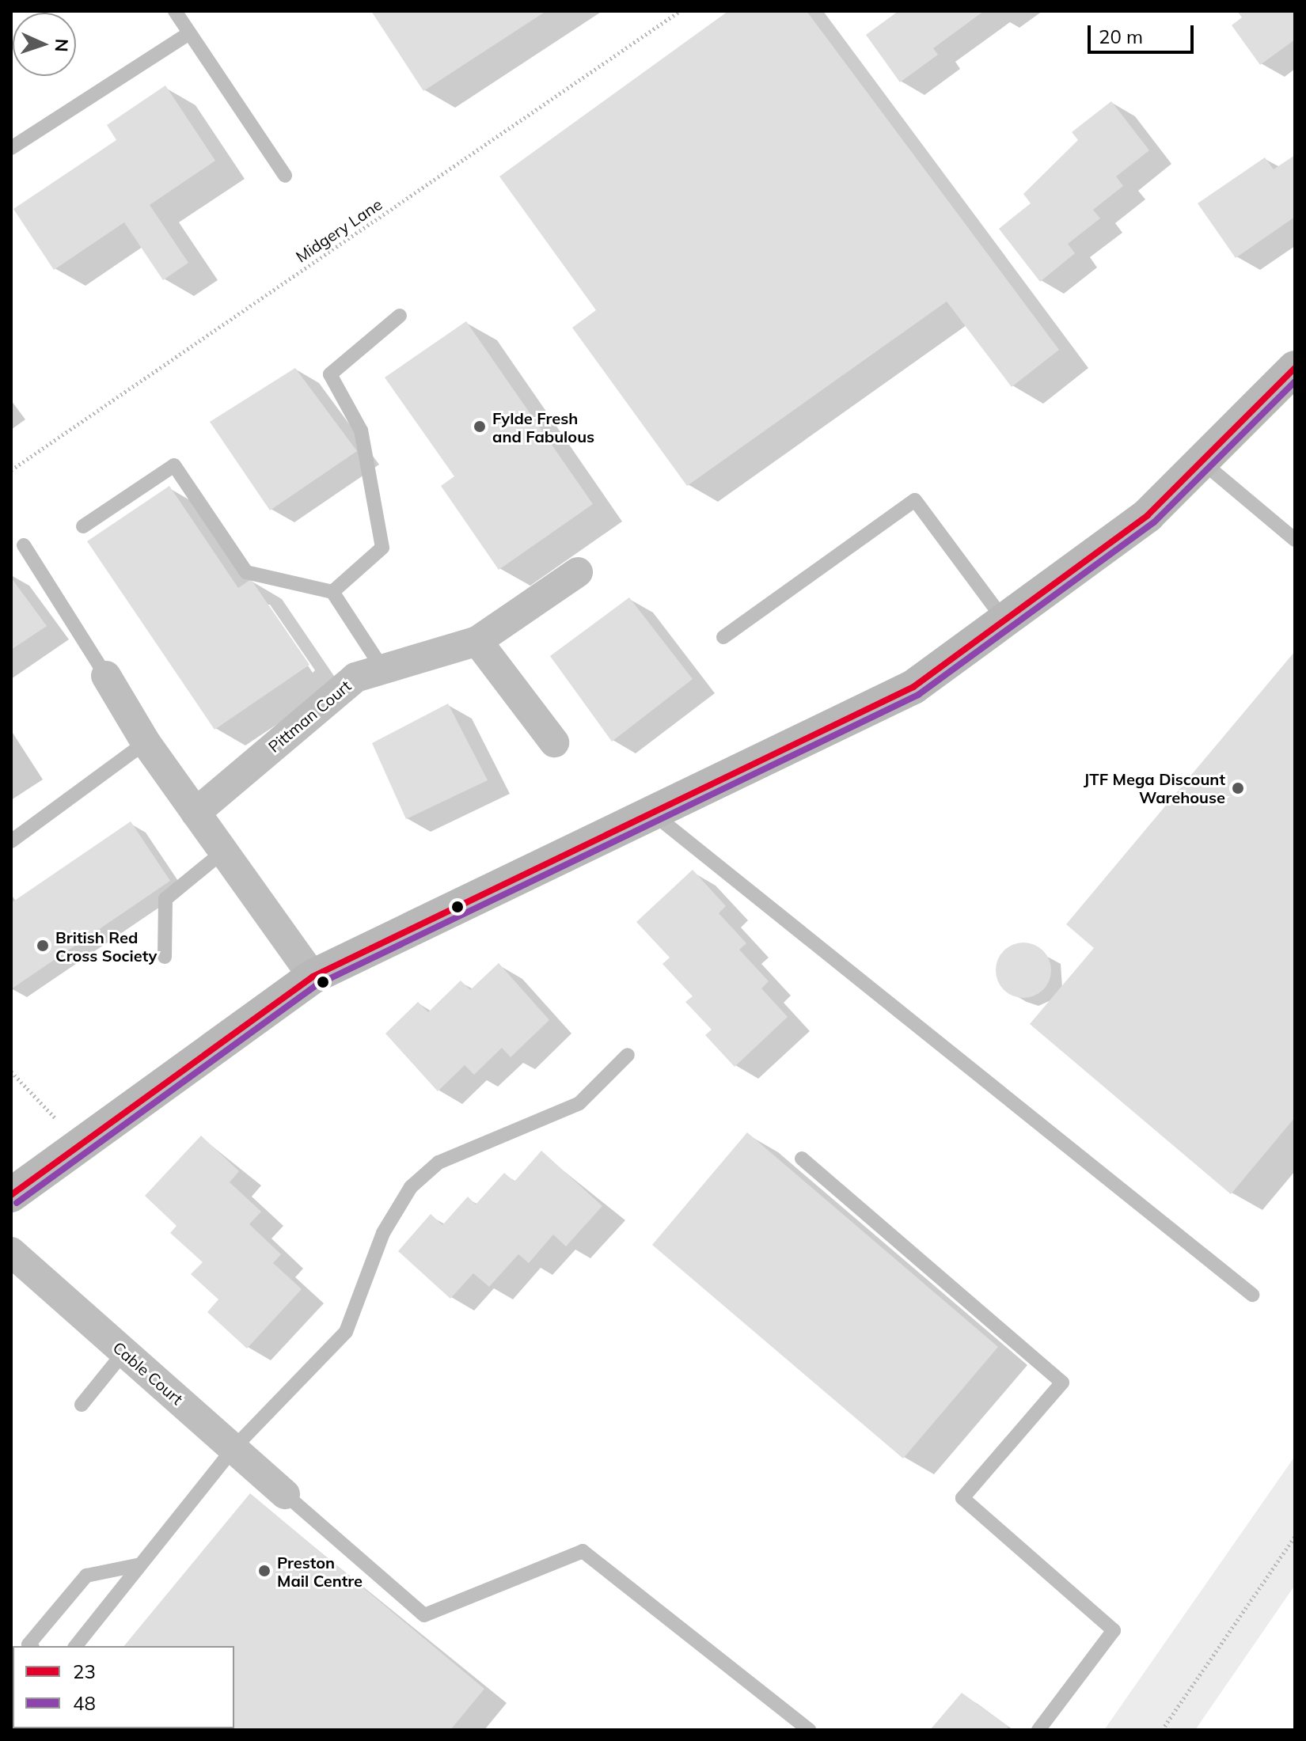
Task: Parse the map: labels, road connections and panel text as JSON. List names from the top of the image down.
{
  "streets": {
    "street": ["Pittman Court", "Cable Court"],
    "path": ["Midgery Lane"]
  },
  "places": [
    "Fylde Fresh and Fabulous",
    "JTF Mega Discount Warehouse",
    "British Red Cross Society",
    "Preston Mail Centre"
  ],
  "lines": ["transit line 23", "transit line 48"],
  "legend": ["23", "48"],
  "scale_bar": "20 m",
  "north": "right"
}
